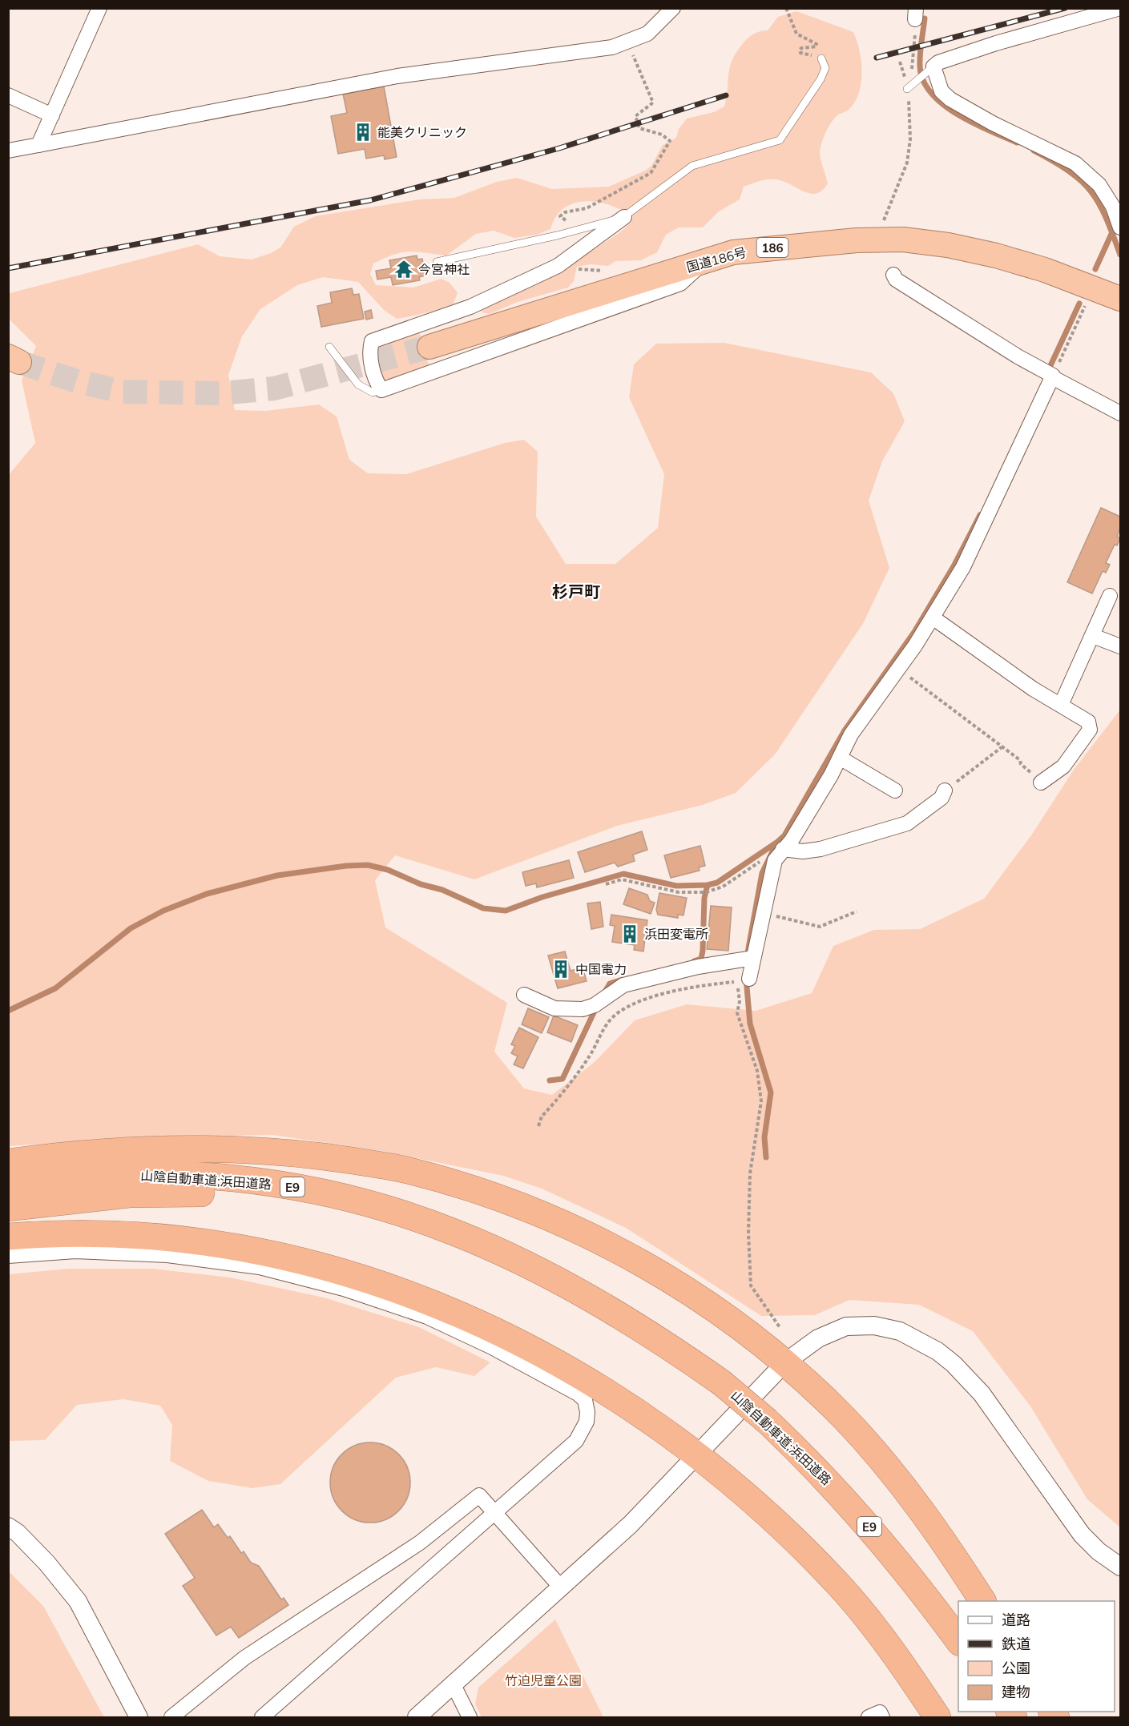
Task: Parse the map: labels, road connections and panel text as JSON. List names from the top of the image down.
{
  "streets": {
    "highway": [
      "186",
      "国道186号",
      "山陰自動車道;浜田道路",
      "E9"
    ]
  },
  "districts": ["杉戸町"],
  "parks": ["竹迫児童公園"],
  "places": {
    "building": ["能美クリニック", "浜田変電所", "中国電力"],
    "temple": ["今宮神社"]
  },
  "legend": [
    "道路",
    "鉄道",
    "公園",
    "建物"
  ]
}
